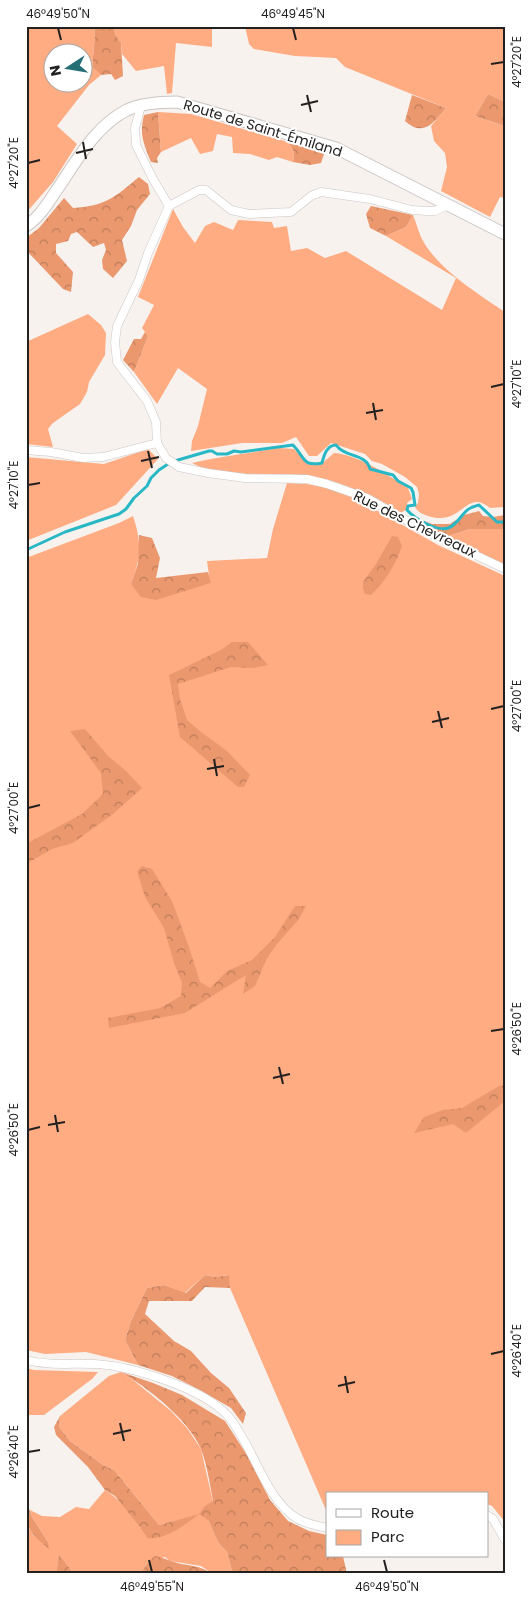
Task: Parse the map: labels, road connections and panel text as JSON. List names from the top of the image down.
{
  "streets": {
    "main road": ["Route de Saint-Émiland"],
    "street": ["Rue des Chevreaux"]
  },
  "legend": ["Route", "Parc"],
  "north": "left",
  "coordinates": [
    "46°49'50\"N",
    "46°49'45\"N",
    "4°27'20\"E",
    "4°27'10\"E",
    "4°27'00\"E",
    "4°26'50\"E",
    "4°26'40\"E",
    "46°49'55\"N"
  ]
}
